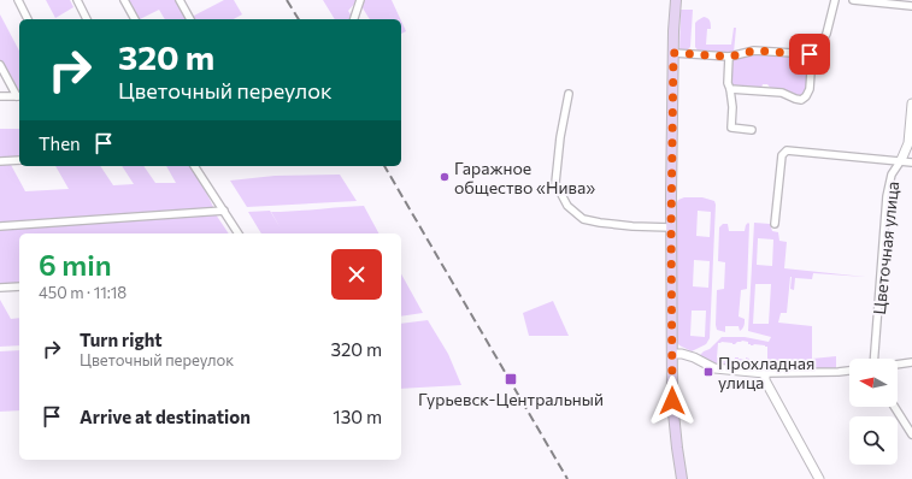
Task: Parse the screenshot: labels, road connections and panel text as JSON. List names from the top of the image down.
{
  "streets": {
    "street": ["Цветочная улица"]
  },
  "places": {
    "other": ["Гаражное общество «Нива»"],
    "transit": ["Прохладная улица", "Гурьевск-Центральный"]
  },
  "north": "left",
  "page": {
    "turn": ["320 m", "Цветочный переулок"],
    "then": "Then",
    "heading": ["6 min", "450 m · 11:18"],
    "list": [
      {
        "name": "Turn right",
        "note": "Цветочный переулок",
        "value": "320 m"
      },
      {
        "name": "Arrive at destination",
        "value": "130 m"
      }
    ]
  }
}
